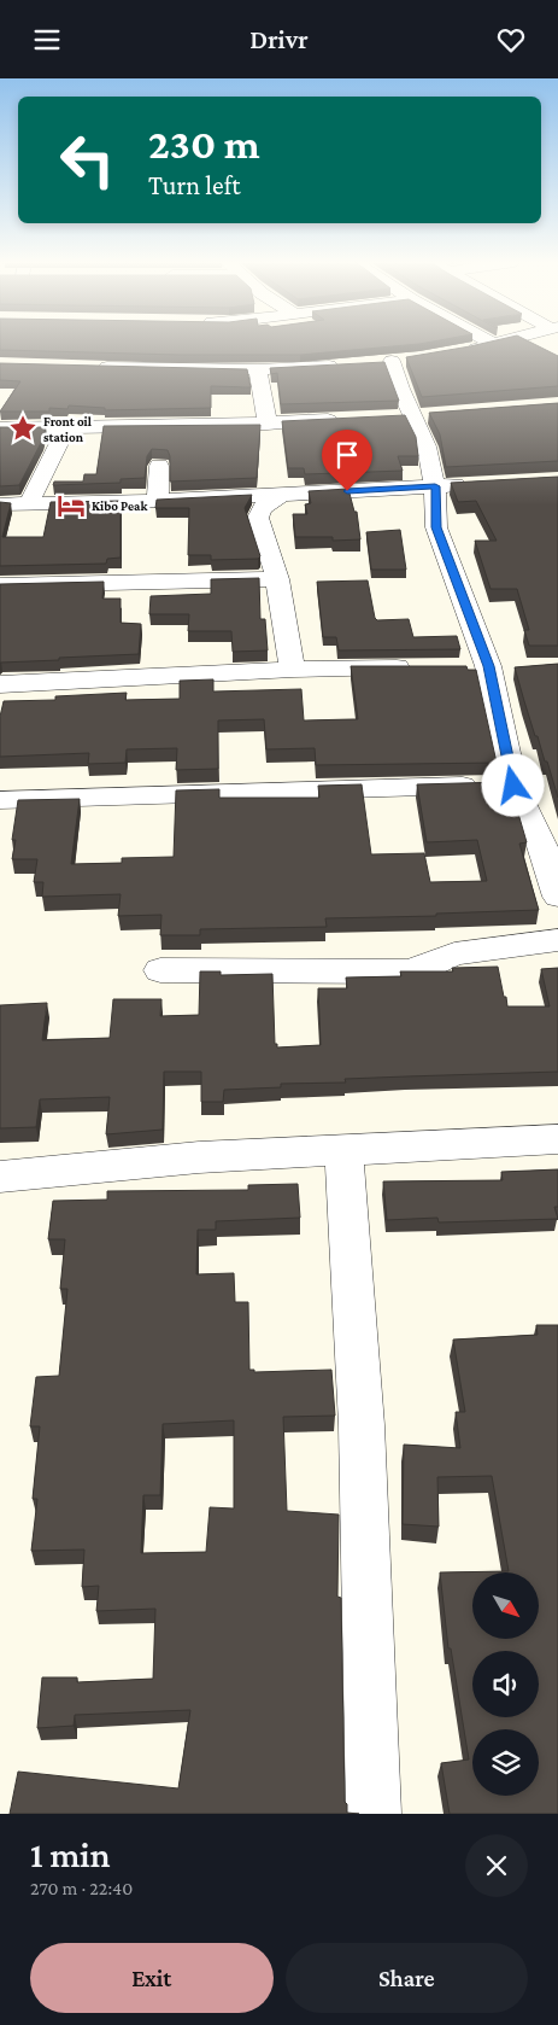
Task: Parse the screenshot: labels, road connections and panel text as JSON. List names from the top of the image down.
{
  "places": {
    "place": ["Front oil station"],
    "hotel": ["Kibo Peak"]
  },
  "north": "bottom right",
  "page": {
    "header": "Drivr",
    "turn": ["230 m", "Turn left"],
    "heading": ["1 min", "270 m · 22:40"],
    "buttons": ["Exit", "Share"]
  }
}
